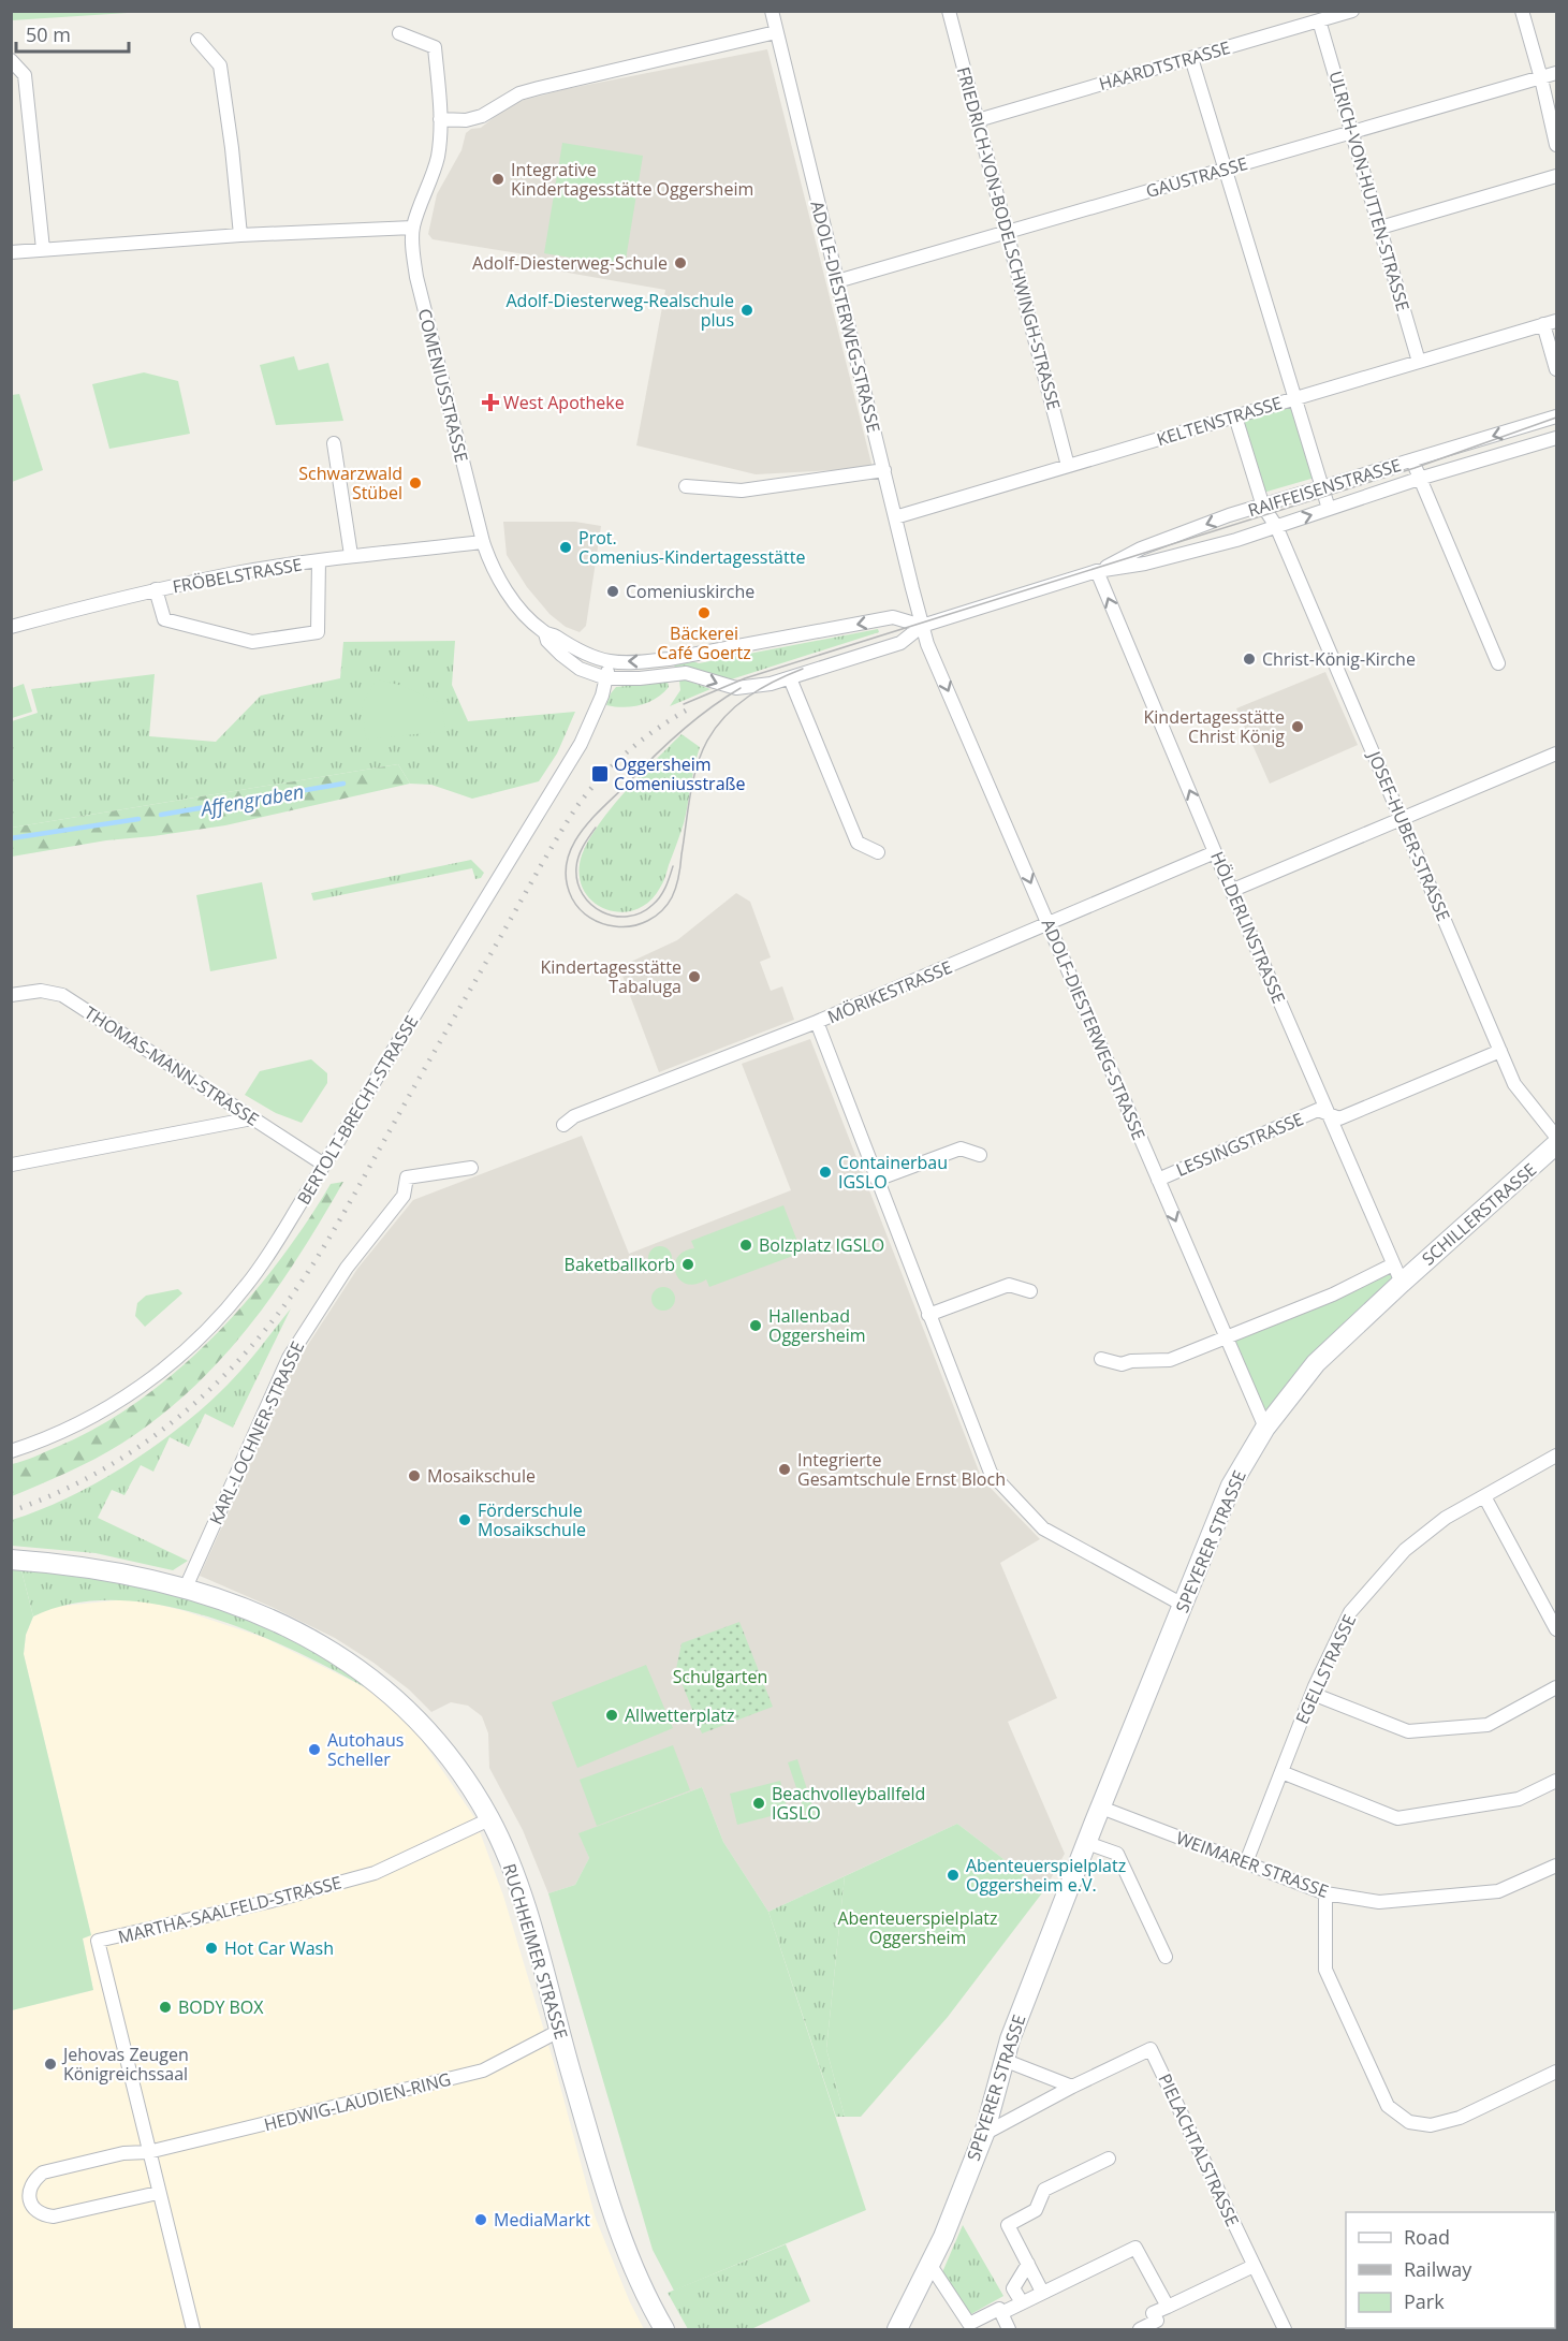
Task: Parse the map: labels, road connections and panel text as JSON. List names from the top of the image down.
{
  "streets": {
    "street": [
      "HAARDTSTRASSE",
      "GAUSTRASSE",
      "ULRICH-VON-HUTTEN-STRASSE",
      "FRIEDRICH-VON-BODELSCHWINGH-STRASSE",
      "ADOLF-DIESTERWEG-STRASSE",
      "COMENIUSSTRASSE",
      "KELTENSTRASSE",
      "RAIFFEISENSTRASSE",
      "FRÖBELSTRASSE",
      "JOSEF-HUBER-STRASSE",
      "HÖLDERLINSTRASSE",
      "MÖRIKESTRASSE",
      "THOMAS-MANN-STRASSE",
      "BERTOLT-BRECHT-STRASSE",
      "LESSINGSTRASSE",
      "SCHILLERSTRASSE",
      "KARL-LOCHNER-STRASSE",
      "SPEYERER STRASSE",
      "EGELLSTRASSE",
      "WEIMARER STRASSE",
      "MARTHA-SAALFELD-STRASSE",
      "RUCHHEIMER STRASSE",
      "HEDWIG-LAUDIEN-RING",
      "PIELACHTALSTRASSE"
    ]
  },
  "crossings": [
    ["HAARDTSTRASSE", "ULRICH-VON-HUTTEN-STRASSE"],
    ["HAARDTSTRASSE", "FRIEDRICH-VON-BODELSCHWINGH-STRASSE"],
    ["GAUSTRASSE", "ULRICH-VON-HUTTEN-STRASSE"],
    ["GAUSTRASSE", "FRIEDRICH-VON-BODELSCHWINGH-STRASSE"],
    ["GAUSTRASSE", "ADOLF-DIESTERWEG-STRASSE"],
    ["ULRICH-VON-HUTTEN-STRASSE", "KELTENSTRASSE"],
    ["FRIEDRICH-VON-BODELSCHWINGH-STRASSE", "KELTENSTRASSE"],
    ["ADOLF-DIESTERWEG-STRASSE", "COMENIUSSTRASSE"],
    ["ADOLF-DIESTERWEG-STRASSE", "KELTENSTRASSE"],
    ["ADOLF-DIESTERWEG-STRASSE", "RAIFFEISENSTRASSE"],
    ["ADOLF-DIESTERWEG-STRASSE", "MÖRIKESTRASSE"],
    ["ADOLF-DIESTERWEG-STRASSE", "LESSINGSTRASSE"],
    ["ADOLF-DIESTERWEG-STRASSE", "SPEYERER STRASSE"],
    ["COMENIUSSTRASSE", "RAIFFEISENSTRASSE"],
    ["COMENIUSSTRASSE", "FRÖBELSTRASSE"],
    ["COMENIUSSTRASSE", "BERTOLT-BRECHT-STRASSE"],
    ["KELTENSTRASSE", "JOSEF-HUBER-STRASSE"],
    ["RAIFFEISENSTRASSE", "JOSEF-HUBER-STRASSE"],
    ["RAIFFEISENSTRASSE", "HÖLDERLINSTRASSE"],
    ["RAIFFEISENSTRASSE", "BERTOLT-BRECHT-STRASSE"],
    ["JOSEF-HUBER-STRASSE", "LESSINGSTRASSE"],
    ["HÖLDERLINSTRASSE", "MÖRIKESTRASSE"],
    ["HÖLDERLINSTRASSE", "LESSINGSTRASSE"],
    ["HÖLDERLINSTRASSE", "SCHILLERSTRASSE"],
    ["HÖLDERLINSTRASSE", "SPEYERER STRASSE"],
    ["THOMAS-MANN-STRASSE", "BERTOLT-BRECHT-STRASSE"],
    ["SCHILLERSTRASSE", "SPEYERER STRASSE"],
    ["KARL-LOCHNER-STRASSE", "RUCHHEIMER STRASSE"],
    ["SPEYERER STRASSE", "WEIMARER STRASSE"],
    ["SPEYERER STRASSE", "PIELACHTALSTRASSE"],
    ["EGELLSTRASSE", "WEIMARER STRASSE"],
    ["MARTHA-SAALFELD-STRASSE", "RUCHHEIMER STRASSE"],
    ["MARTHA-SAALFELD-STRASSE", "HEDWIG-LAUDIEN-RING"],
    ["RUCHHEIMER STRASSE", "HEDWIG-LAUDIEN-RING"]
  ],
  "one_way": ["HÖLDERLINSTRASSE"],
  "water": ["Affengraben"],
  "parks": ["Schulgarten", "Abenteuerspielplatz Oggersheim"],
  "places": {
    "other": [
      "Integrative Kindertagesstätte Oggersheim",
      "Adolf-Diesterweg-Schule",
      "Adolf-Diesterweg-Realschule plus",
      "Schwarzwald Stübel",
      "Prot. Comenius-Kindertagesstätte",
      "Comeniuskirche",
      "Bäckerei Café Goertz",
      "Christ-König-Kirche",
      "Kindertagesstätte Christ König",
      "Kindertagesstätte Tabaluga",
      "Containerbau IGSLO",
      "Bolzplatz IGSLO",
      "Baketballkorb",
      "Hallenbad Oggersheim",
      "Integrierte Gesamtschule Ernst Bloch",
      "Mosaikschule",
      "Förderschule Mosaikschule",
      "Allwetterplatz",
      "Autohaus Scheller",
      "Beachvolleyballfeld IGSLO",
      "Abenteuerspielplatz Oggersheim e.V.",
      "Hot Car Wash",
      "BODY BOX",
      "Jehovas Zeugen Königreichssaal",
      "MediaMarkt"
    ],
    "health": ["West Apotheke"],
    "transit": ["Oggersheim Comeniusstraße"]
  },
  "legend": ["Road", "Railway", "Park"],
  "scale_bar": "50 m"
}
